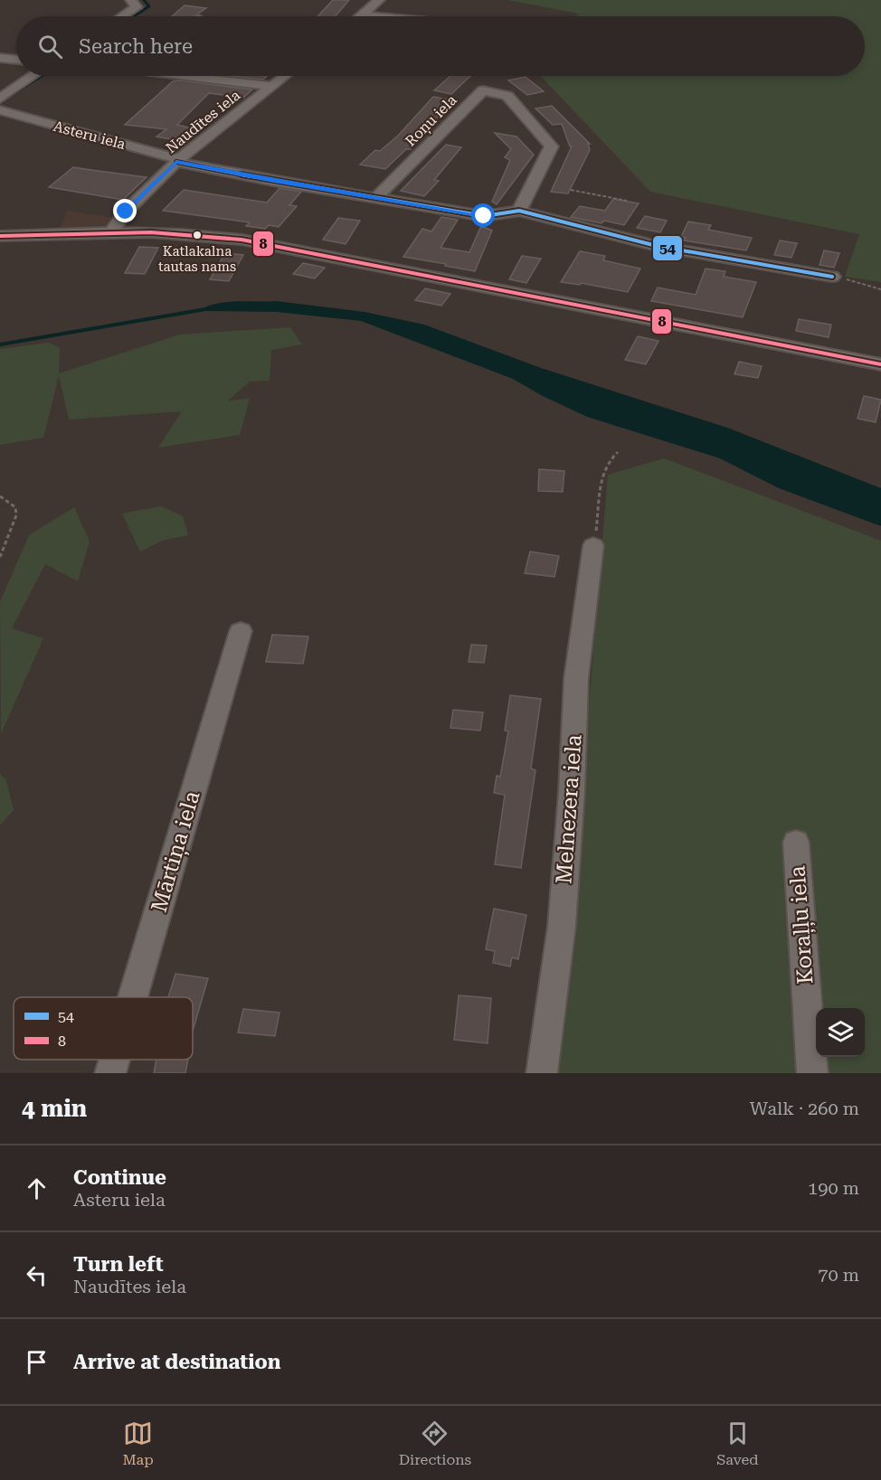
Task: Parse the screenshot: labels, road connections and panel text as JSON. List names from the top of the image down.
{
  "streets": {
    "street": [
      "Roņu iela",
      "Naudītes iela",
      "Asteru iela",
      "Melnezera iela",
      "Mārtiņa iela",
      "Koraļļu iela"
    ]
  },
  "crossings": [
    ["Roņu iela", "Asteru iela"],
    ["Naudītes iela", "Asteru iela"]
  ],
  "places": ["Katlakalna tautas nams"],
  "lines": ["transit line 54", "transit line 8"],
  "legend": ["54", "8"],
  "page": {
    "search": "Search here",
    "heading": ["4 min", "Walk · 260 m"],
    "list": [
      ["Continue", "Asteru iela", "190 m"],
      ["Turn left", "Naudītes iela", "70 m"],
      "Arrive at destination"
    ],
    "nav": ["Map", "Directions", "Saved"]
  }
}
